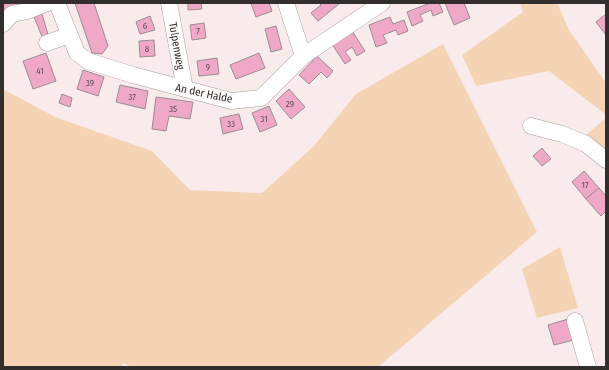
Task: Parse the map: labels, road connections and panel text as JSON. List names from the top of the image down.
{
  "streets": {
    "street": ["Tulpenweg", "An der Halde"]
  },
  "crossings": [
    ["Tulpenweg", "An der Halde"]
  ],
  "house_numbers": [
    "6",
    "7",
    "8",
    "9",
    "41",
    "39",
    "37",
    "29",
    "35",
    "31",
    "33",
    "17"
  ]
}
